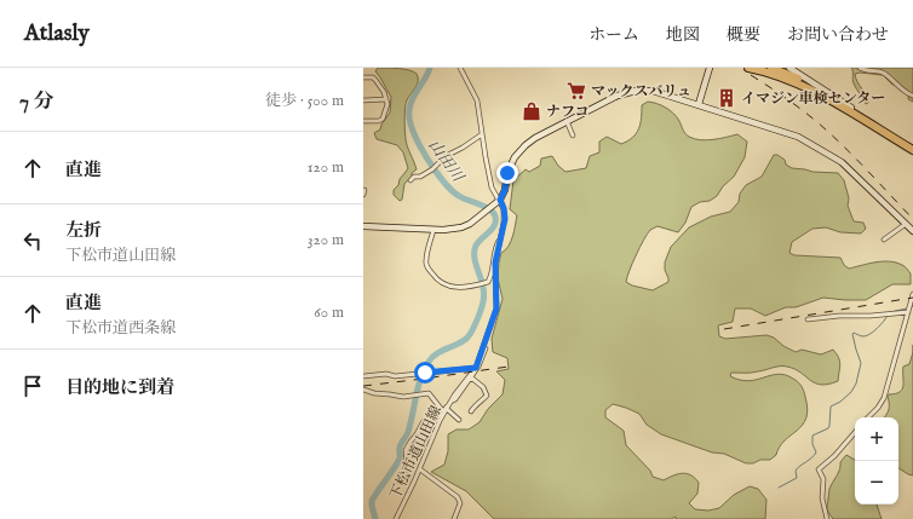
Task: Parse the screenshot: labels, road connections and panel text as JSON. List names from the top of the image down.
{
  "streets": {
    "street": ["下松市道山田線"]
  },
  "water": ["山田川"],
  "places": {
    "supermarket": ["マックスバリュ"],
    "building": ["イマジン車検センター"],
    "shop": ["ナフコ"]
  },
  "page": {
    "header": "Atlasly",
    "nav": [
      "ホーム",
      "地図",
      "概要",
      "お問い合わせ"
    ],
    "heading": ["7 分", "徒歩 · 500 m"],
    "list": [
      ["直進", "120 m"],
      ["左折", "下松市道山田線", "320 m"],
      ["直進", "下松市道西条線", "60 m"],
      "目的地に到着"
    ],
    "map_buttons": ["+", "−"]
  }
}
